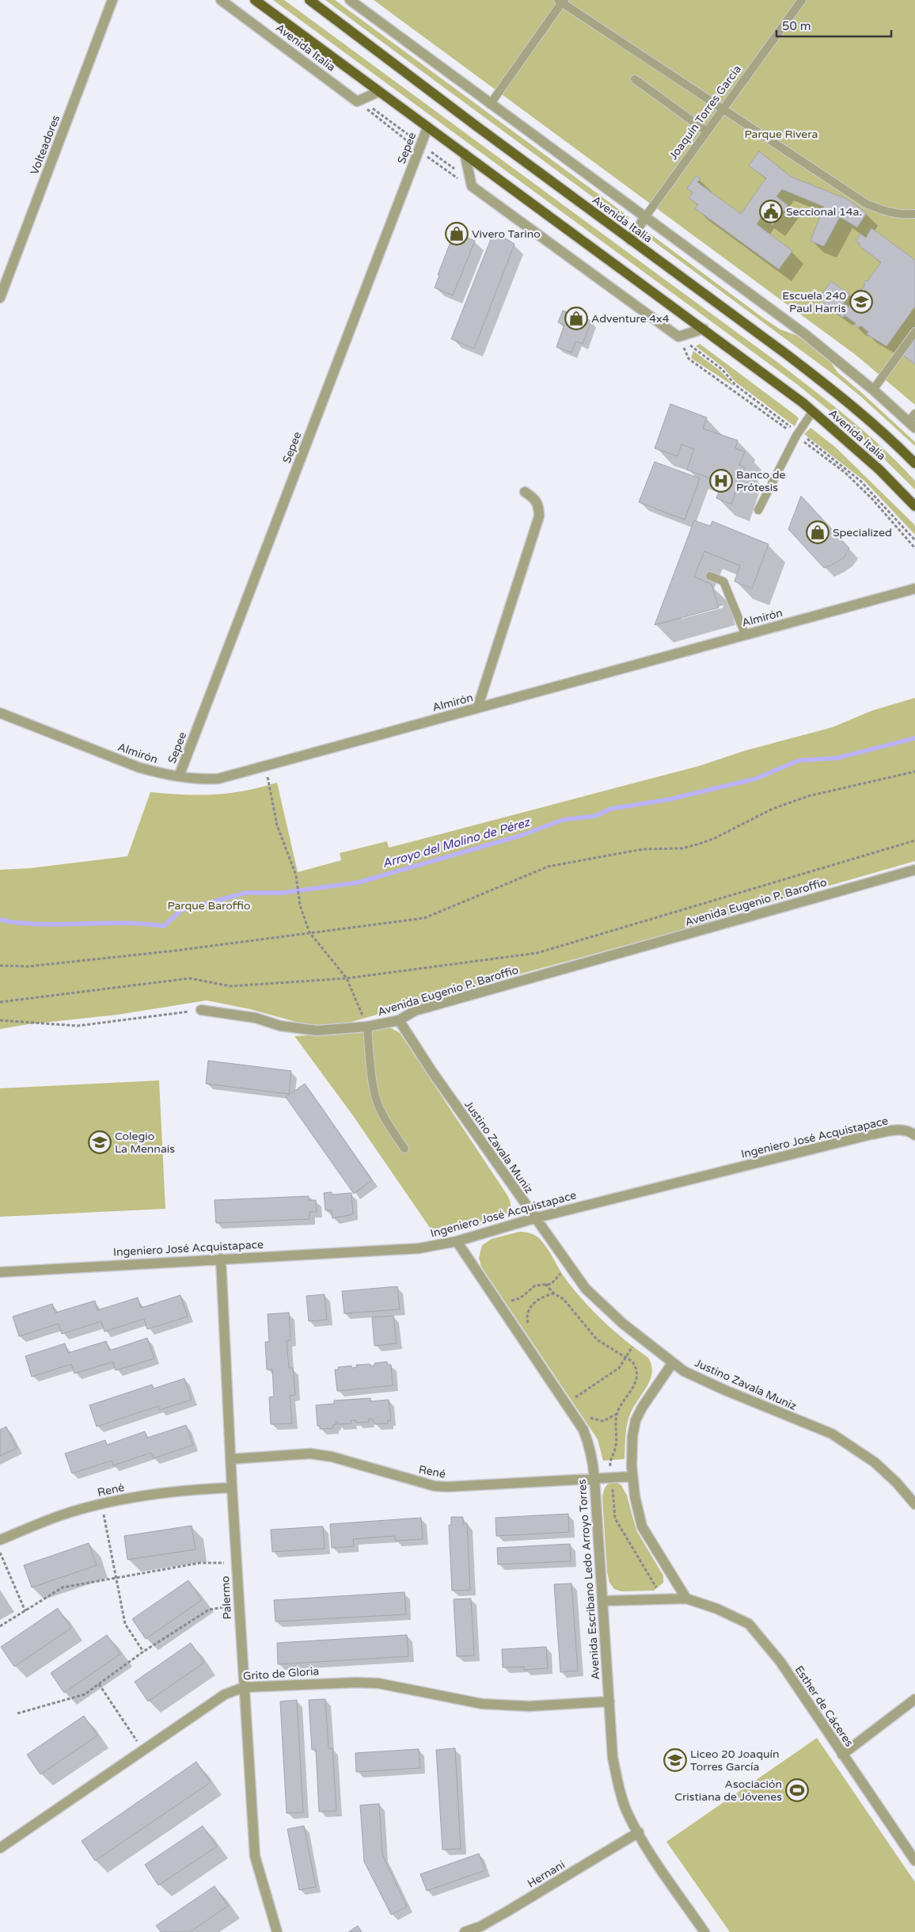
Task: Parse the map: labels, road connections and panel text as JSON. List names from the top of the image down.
{
  "streets": {
    "main road": ["Avenida Italia"],
    "street": [
      "Joaquín Torres García",
      "Volteadores",
      "Sepee",
      "Almirón",
      "Avenida Eugenio P. Baroffio",
      "Ingeniero José Acquistapace",
      "Justino Zavala Muniz",
      "René",
      "Avenida Escribano Ledo Arroyo Torres",
      "Palermo",
      "Grito de Gloria",
      "Esther de Cáceres",
      "Hernani"
    ]
  },
  "crossings": [
    ["Avenida Italia", "Joaquín Torres García"],
    ["Avenida Italia", "Sepee"],
    ["Sepee", "Almirón"],
    ["Avenida Eugenio P. Baroffio", "Justino Zavala Muniz"],
    ["Ingeniero José Acquistapace", "Justino Zavala Muniz"],
    ["Ingeniero José Acquistapace", "Avenida Escribano Ledo Arroyo Torres"],
    ["Ingeniero José Acquistapace", "Palermo"],
    ["René", "Avenida Escribano Ledo Arroyo Torres"],
    ["René", "Palermo"],
    ["Avenida Escribano Ledo Arroyo Torres", "Grito de Gloria"],
    ["Avenida Escribano Ledo Arroyo Torres", "Esther de Cáceres"],
    ["Avenida Escribano Ledo Arroyo Torres", "Hernani"],
    ["Palermo", "Grito de Gloria"]
  ],
  "water": ["Arroyo del Molino de Pérez"],
  "parks": ["Parque Rivera", "Parque Baroffio"],
  "places": {
    "public building": ["Seccional 14a."],
    "shop": ["Vivero Tarino", "Adventure 4x4", "Specialized"],
    "school or university": ["Escuela 240 Paul Harris", "Colegio La Mennais", "Liceo 20 Joaquín Torres García"],
    "hospital": ["Banco de Prótesis"],
    "sports": ["Asociación Cristiana de Jóvenes"]
  },
  "scale_bar": "50 m"
}
